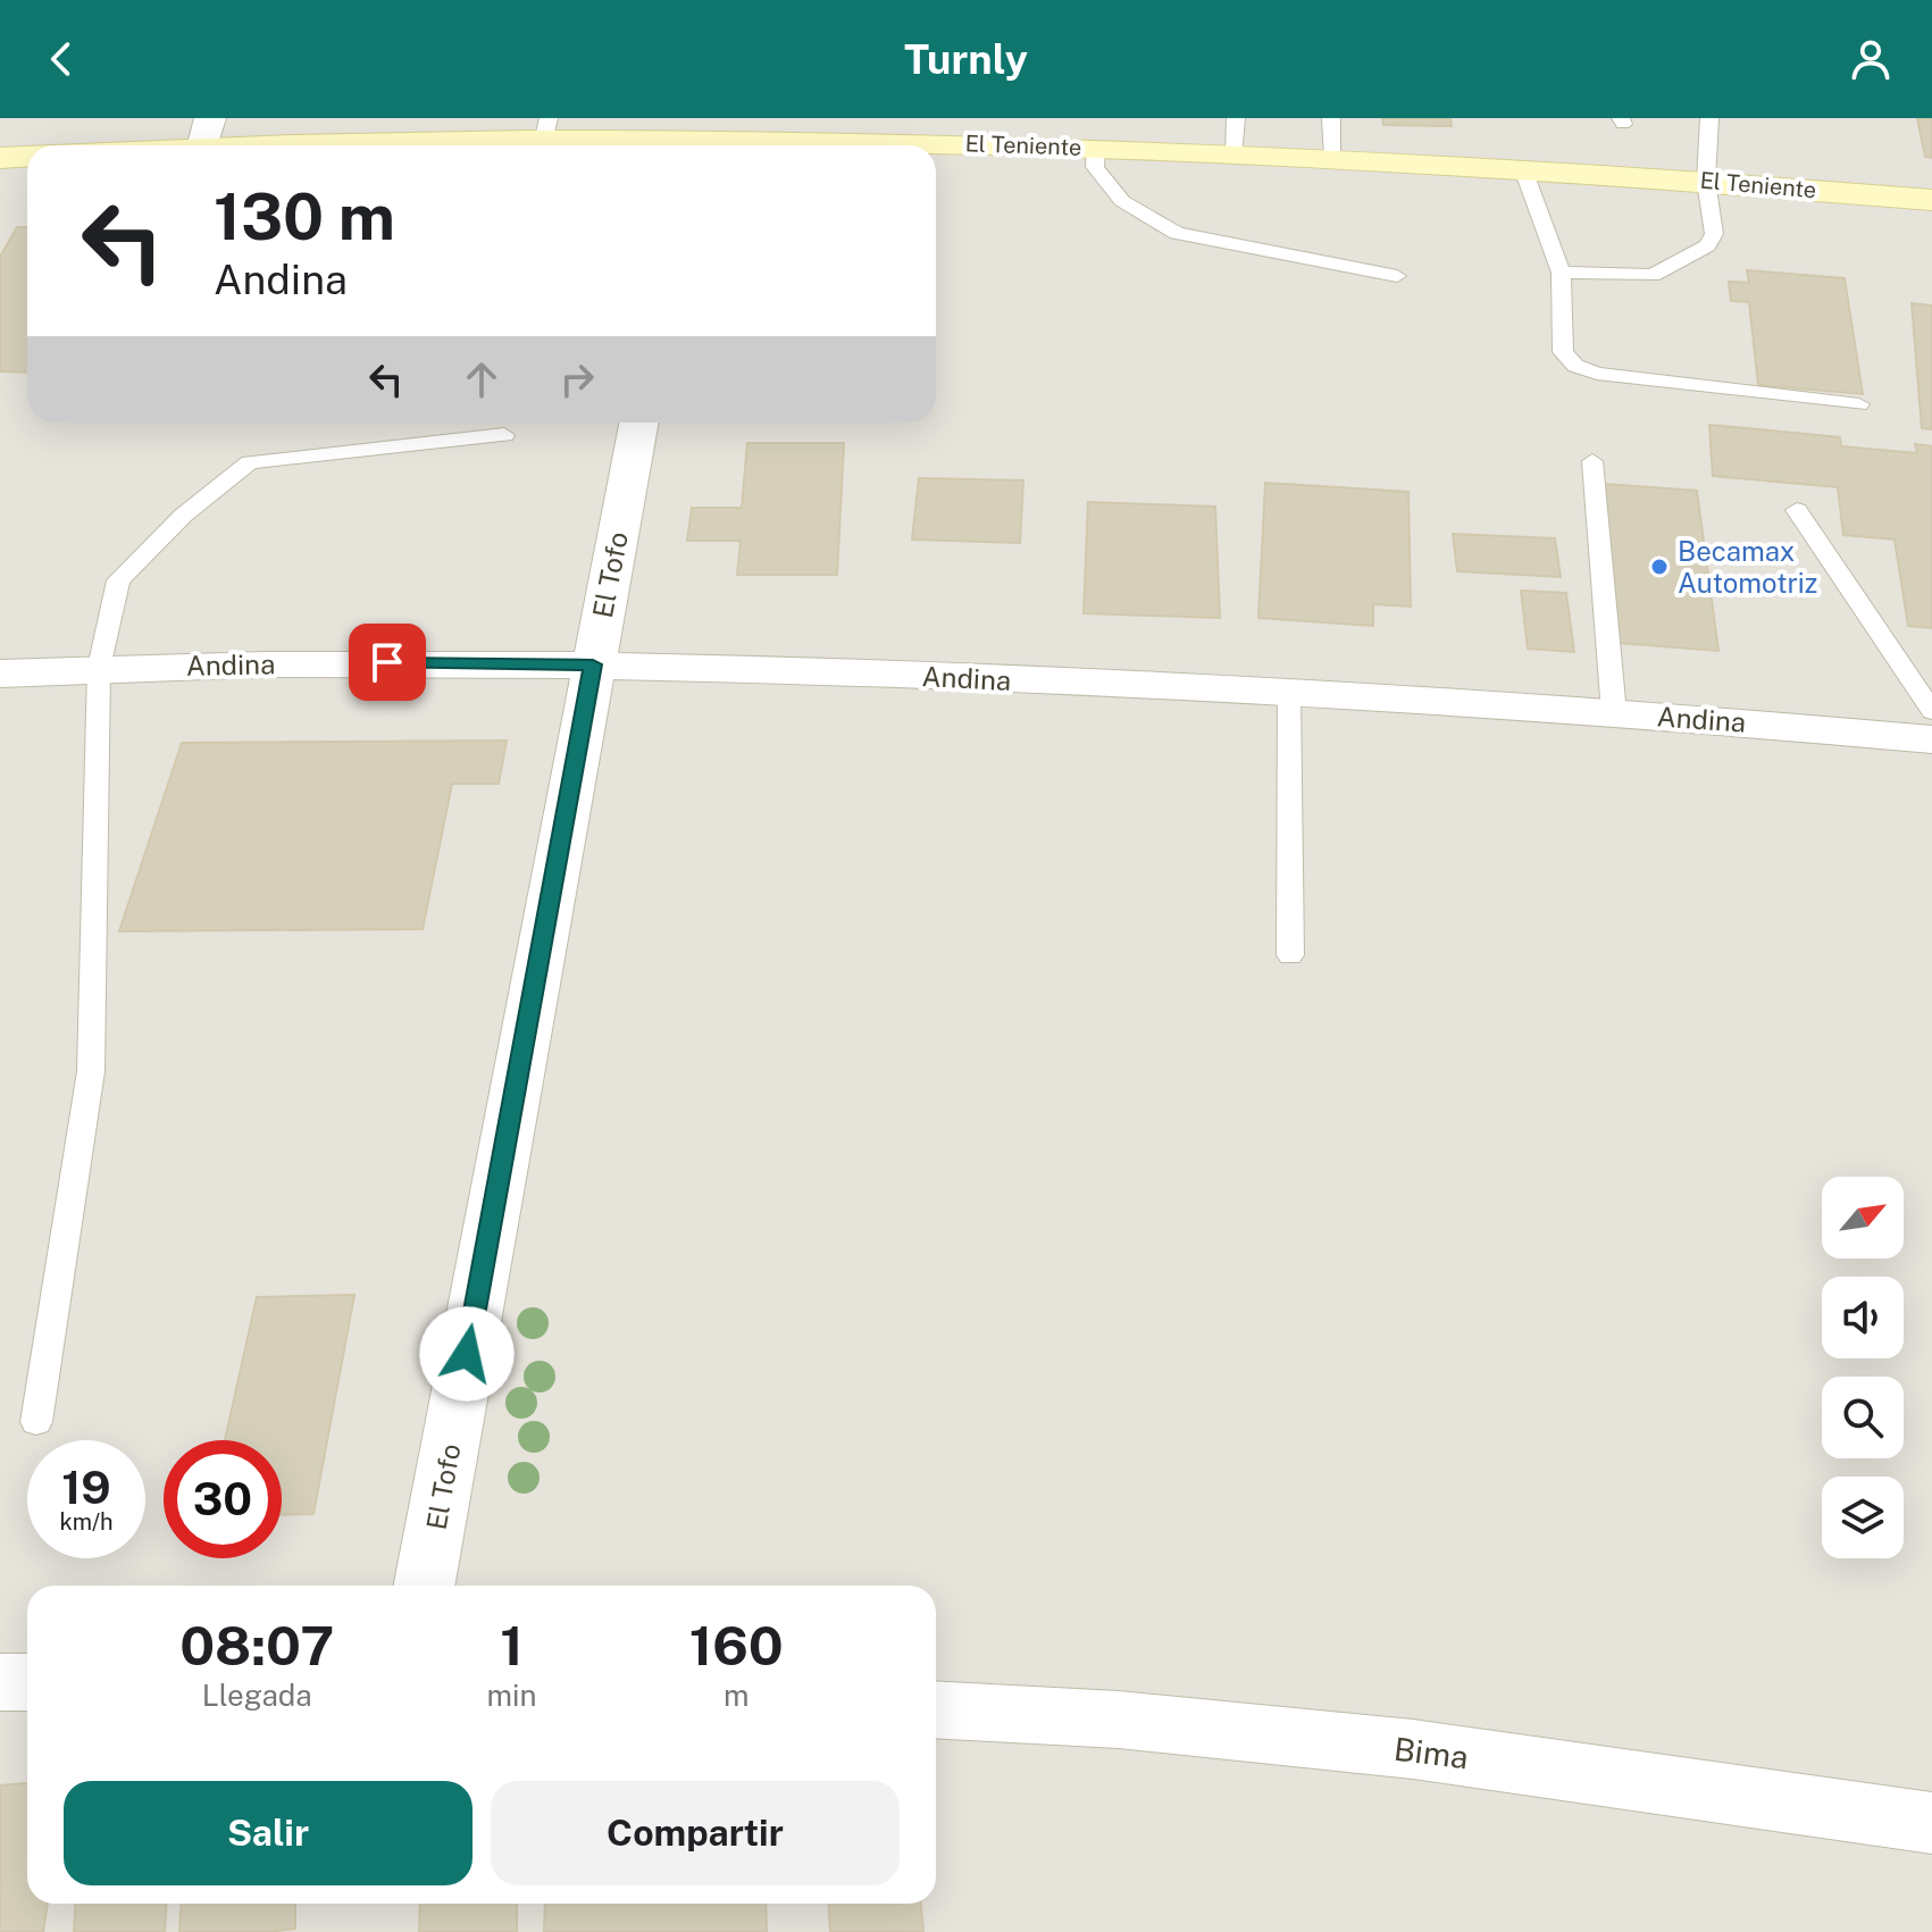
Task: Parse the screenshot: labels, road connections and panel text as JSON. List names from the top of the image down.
{
  "streets": {
    "main road": ["El Teniente"],
    "street": ["El Tofo", "Andina", "Bima"]
  },
  "crossings": [
    ["El Tofo", "Andina"]
  ],
  "places": ["Becamax Automotriz"],
  "north": "top right",
  "page": {
    "header": "Turnly",
    "turn": ["130 m", "Andina"],
    "speed": "19 km/h",
    "limit": "30",
    "eta": [
      "08:07",
      "Llegada",
      "1",
      "min",
      "160",
      "m"
    ],
    "buttons": ["Salir", "Compartir"]
  }
}
